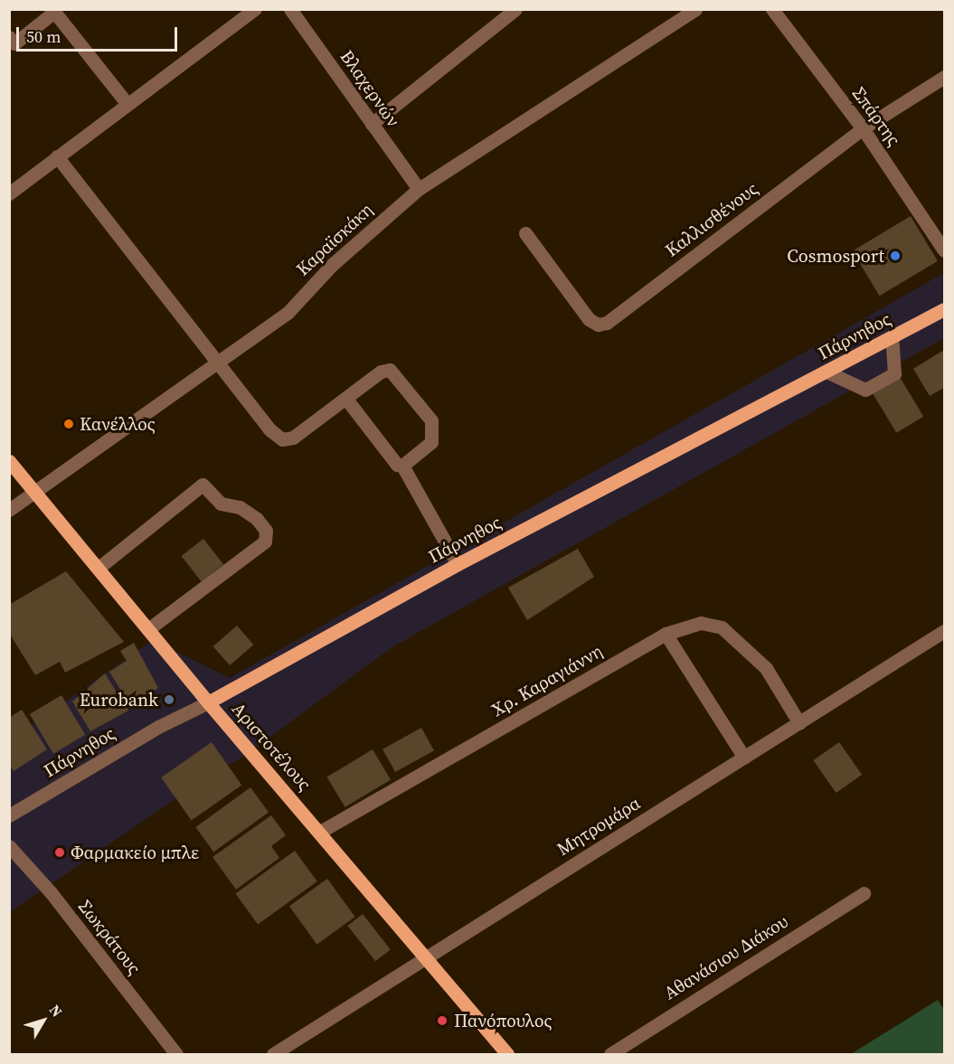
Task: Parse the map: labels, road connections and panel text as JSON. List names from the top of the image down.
{
  "streets": {
    "main road": ["Πάρνηθος", "Αριστοτέλους"],
    "street": [
      "Βλαχερνών",
      "Σπάρτης",
      "Καλλισθένους",
      "Καραϊσκάκη",
      "Χρ. Καραγιάννη",
      "Μητρομάρα",
      "Σωκράτους",
      "Αθανάσιου Διάκου"
    ]
  },
  "crossings": [
    ["Βλαχερνών", "Καραϊσκάκη"],
    ["Σπάρτης", "Καλλισθένους"],
    ["Καραϊσκάκη", "Αριστοτέλους"],
    ["Πάρνηθος", "Αριστοτέλους"],
    ["Χρ. Καραγιάννη", "Αριστοτέλους"],
    ["Χρ. Καραγιάννη", "Μητρομάρα"],
    ["Αριστοτέλους", "Μητρομάρα"]
  ],
  "places": [
    "Cosmosport",
    "Κανέλλος",
    "Eurobank",
    "Φαρμακείο μπλε",
    "Πανόπουλος"
  ],
  "scale_bar": "50 m",
  "north": "top right"
}
